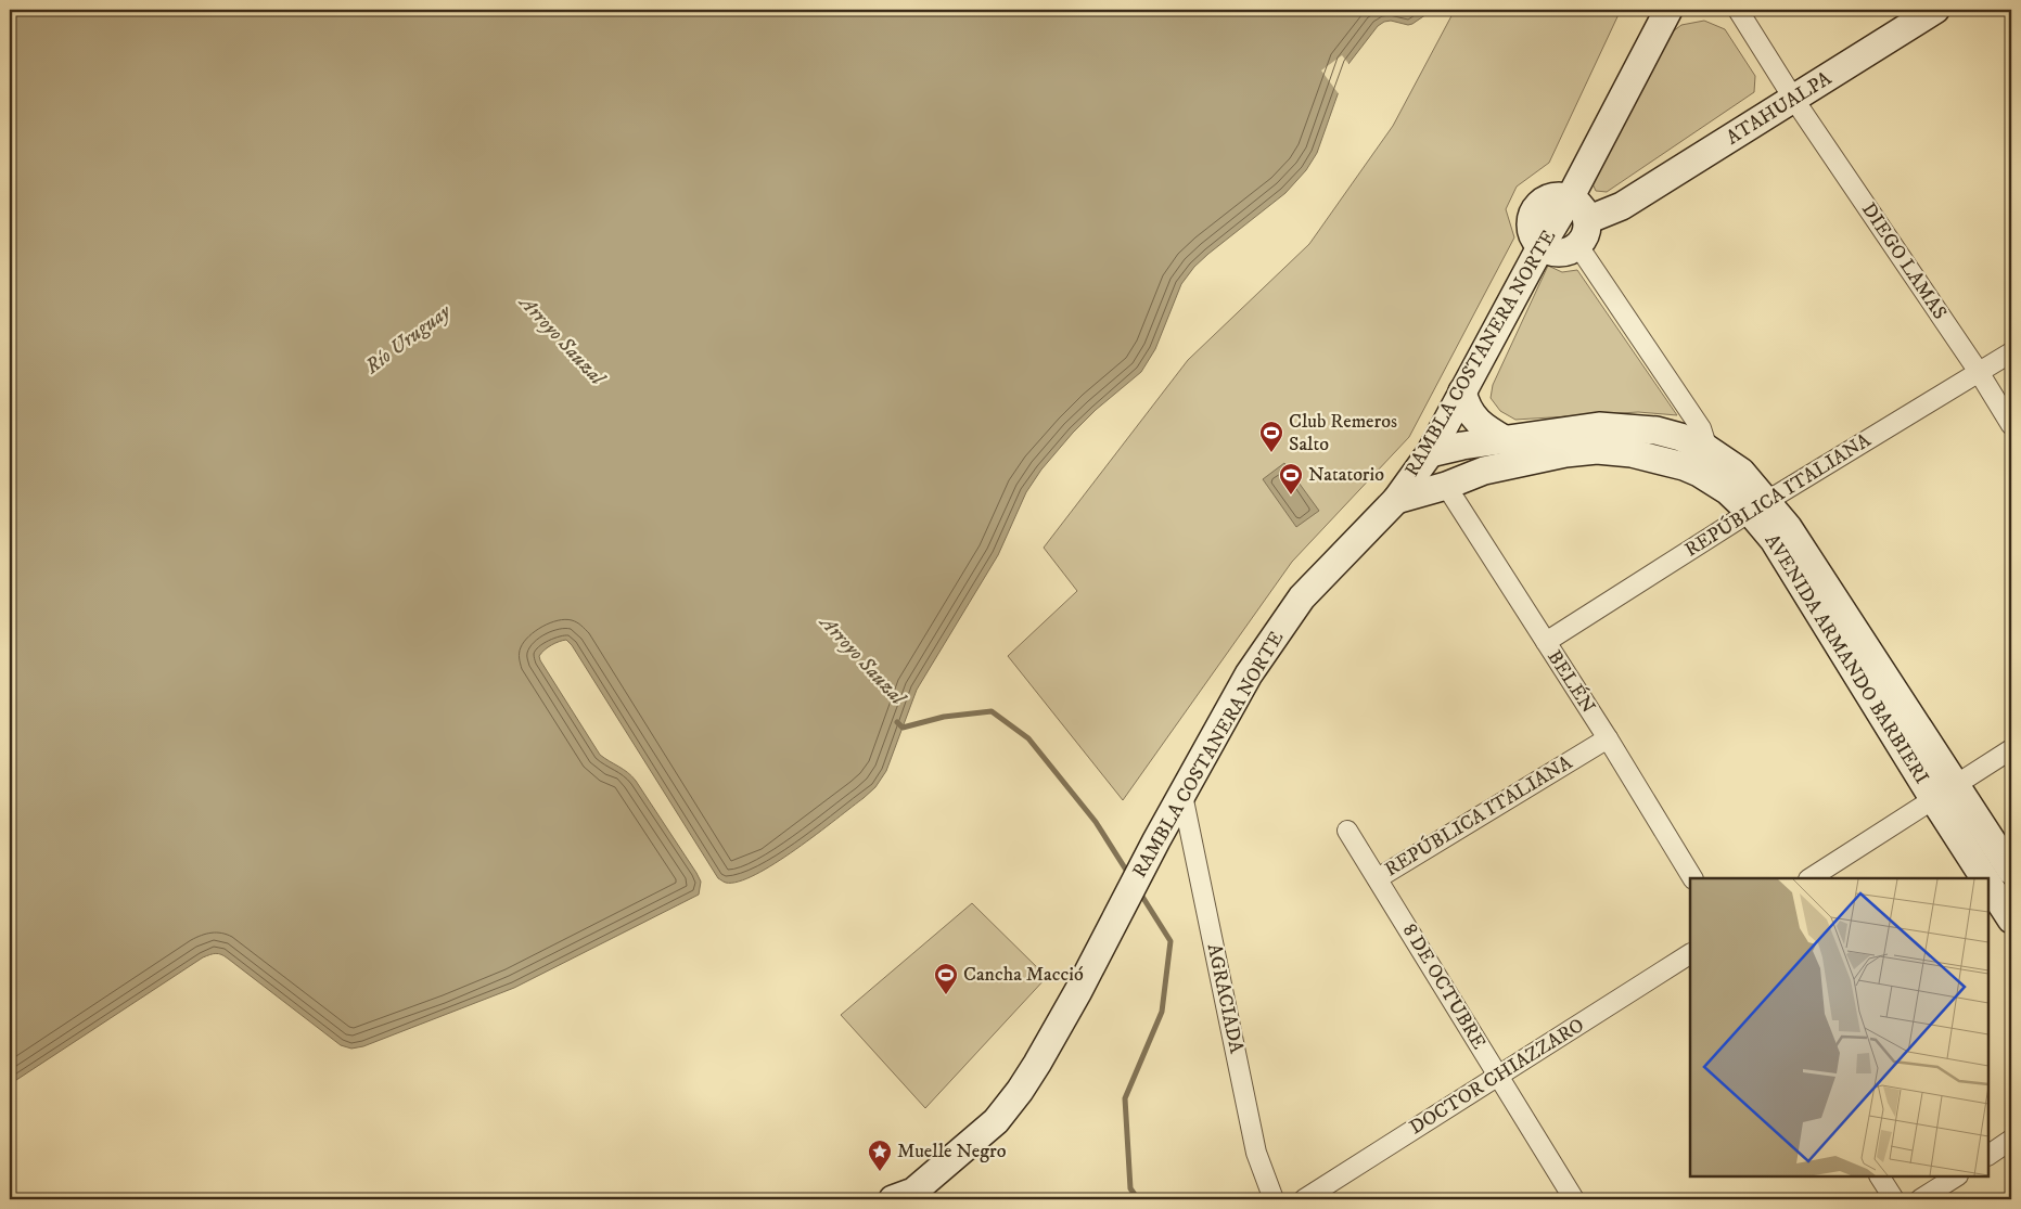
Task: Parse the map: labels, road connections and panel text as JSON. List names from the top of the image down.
{
  "streets": {
    "street": [
      "ATAHUALPA",
      "DIEGO LAMAS",
      "RAMBLA COSTANERA NORTE",
      "REPÚBLICA ITALIANA",
      "AVENIDA ARMANDO BARBIERI",
      "BELÉN",
      "8 DE OCTUBRE",
      "AGRACIADA",
      "DOCTOR CHIAZZARO"
    ]
  },
  "crossings": [
    ["ATAHUALPA", "DIEGO LAMAS"],
    ["ATAHUALPA", "RAMBLA COSTANERA NORTE"],
    ["DIEGO LAMAS", "REPÚBLICA ITALIANA"],
    ["RAMBLA COSTANERA NORTE", "AVENIDA ARMANDO BARBIERI"],
    ["RAMBLA COSTANERA NORTE", "AGRACIADA"],
    ["REPÚBLICA ITALIANA", "AVENIDA ARMANDO BARBIERI"],
    ["REPÚBLICA ITALIANA", "BELÉN"],
    ["REPÚBLICA ITALIANA", "8 DE OCTUBRE"],
    ["AVENIDA ARMANDO BARBIERI", "BELÉN"],
    ["8 DE OCTUBRE", "DOCTOR CHIAZZARO"]
  ],
  "water": ["Río Uruguay", "Arroyo Sauzal"],
  "places": {
    "sports": ["Club Remeros Salto", "Natatorio", "Cancha Macció"],
    "place": ["Muelle Negro"]
  }
}
